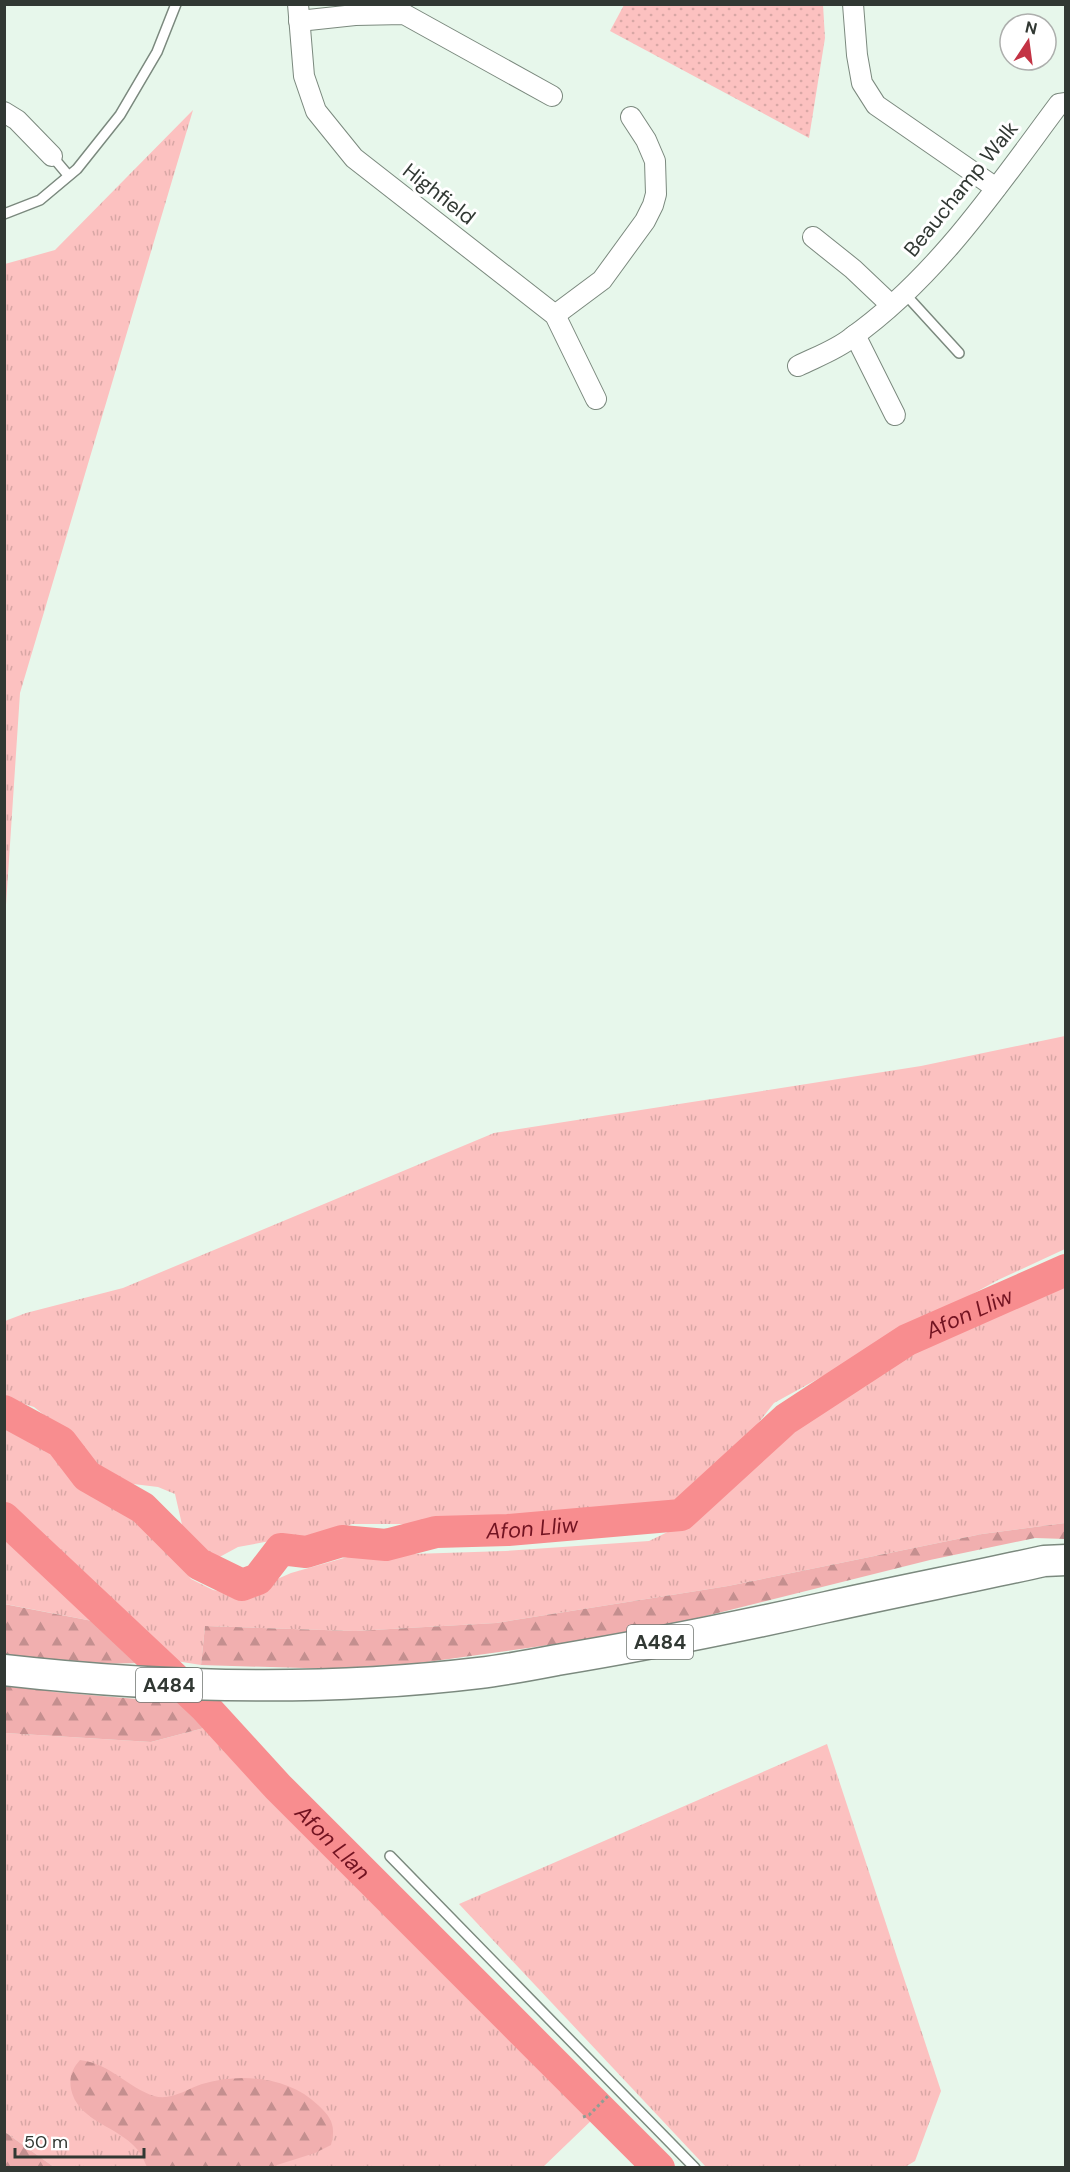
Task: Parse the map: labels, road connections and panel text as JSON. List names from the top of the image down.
{
  "streets": {
    "main road": ["A484"],
    "street": ["Beauchamp Walk", "Highfield"]
  },
  "water": ["Afon Lliw", "Afon Llan"],
  "scale_bar": "50 m",
  "north": "top"
}
